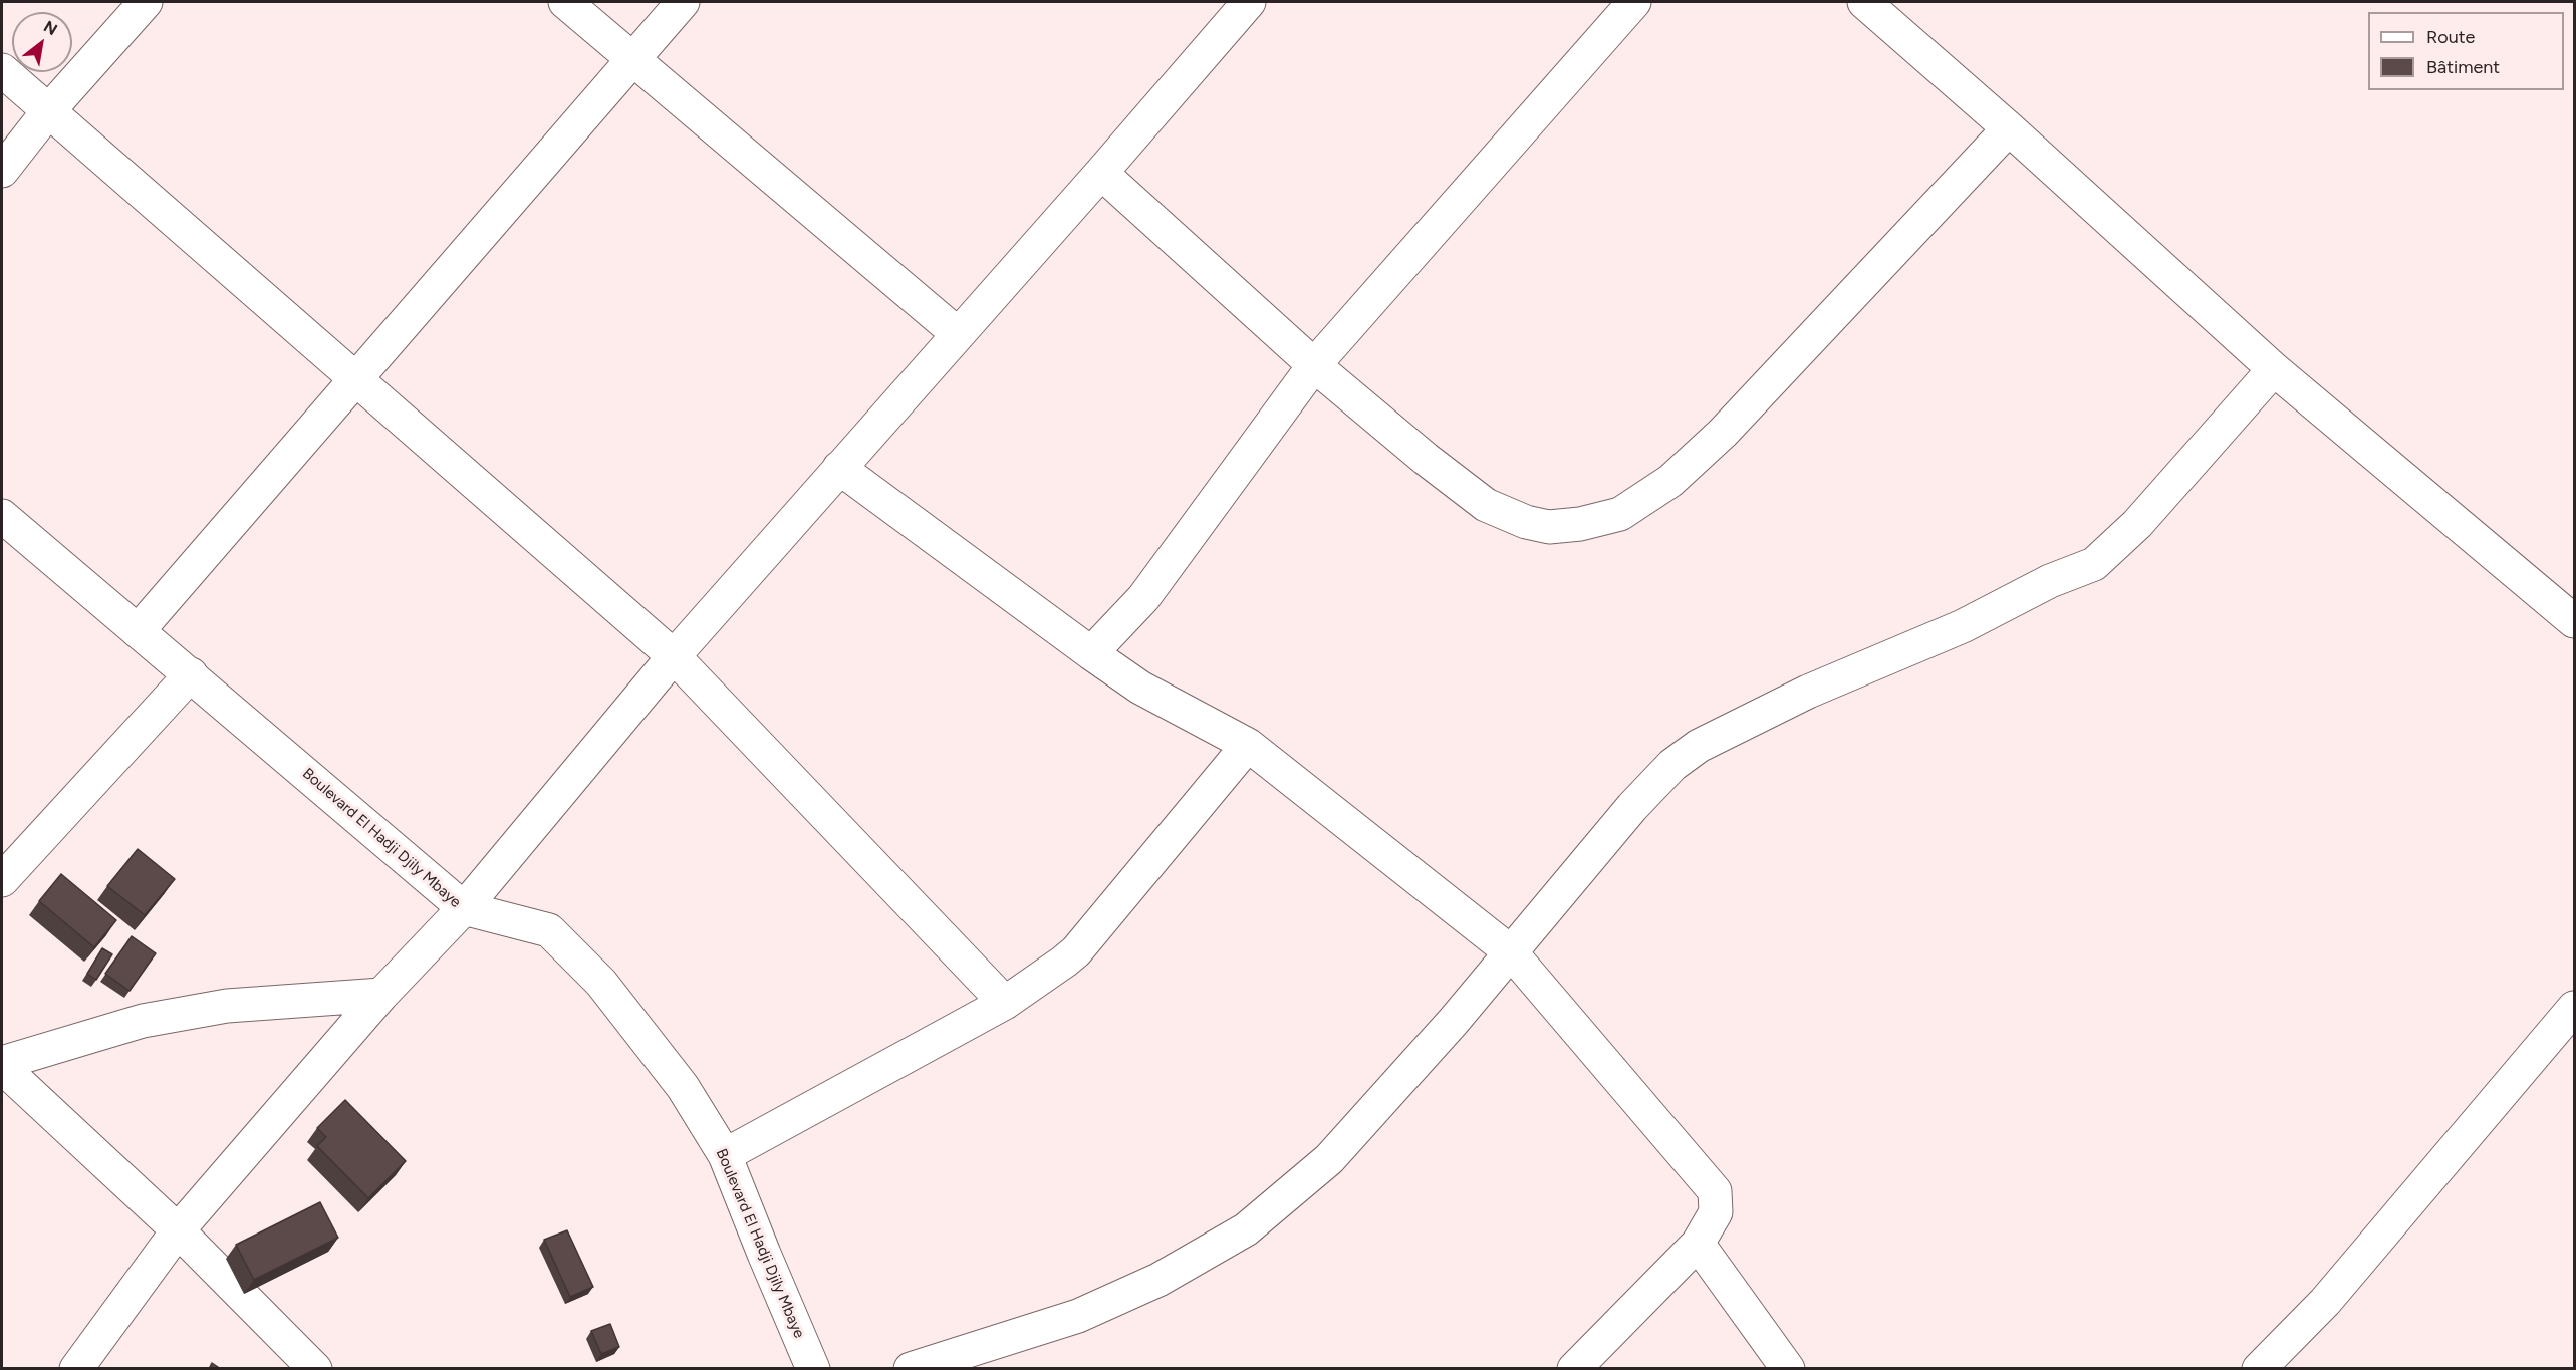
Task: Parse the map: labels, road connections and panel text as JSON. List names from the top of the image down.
{
  "streets": {
    "street": ["Boulevard El Hadji Djily Mbaye"]
  },
  "legend": ["Route", "Bâtiment"],
  "north": "top right"
}
